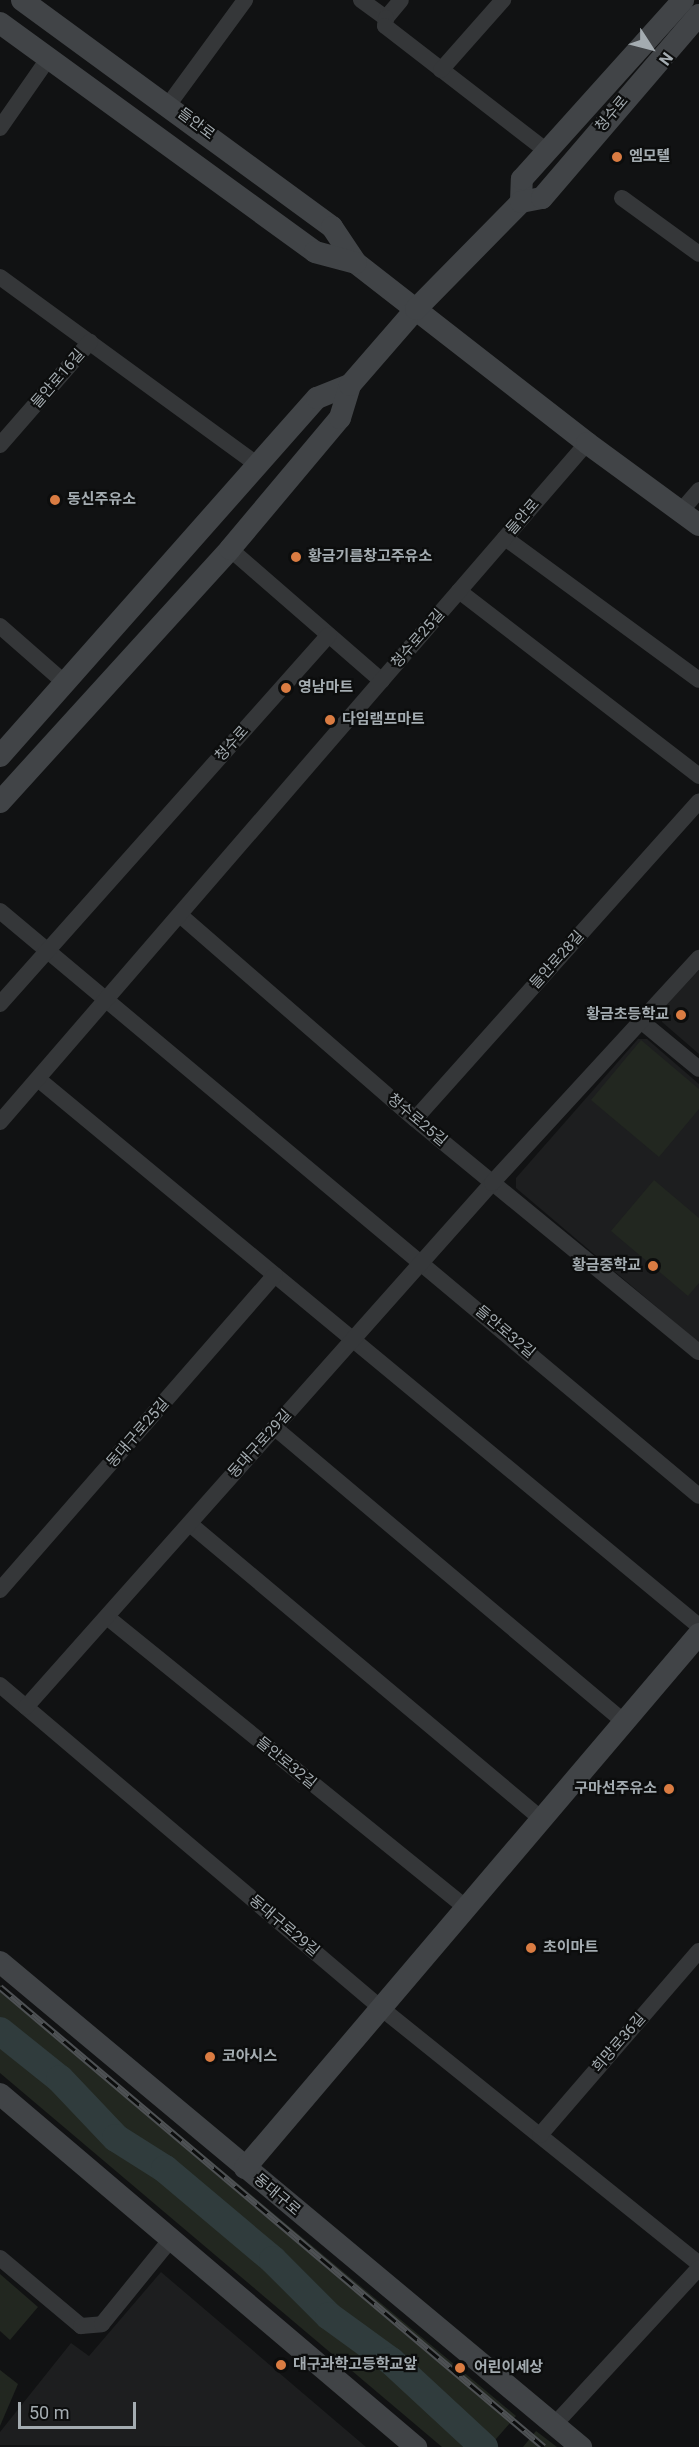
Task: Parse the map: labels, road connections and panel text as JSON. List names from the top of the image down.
{
  "streets": {
    "main road": ["청수로", "들안로", "동대구로"],
    "street": [
      "들안로16길",
      "청수로25길",
      "들안로28길",
      "들안로32길",
      "동대구로25길",
      "동대구로29길",
      "희망로36길"
    ]
  },
  "crossings": [
    ["청수로", "들안로"],
    ["들안로", "청수로25길"],
    ["청수로25길", "들안로28길"],
    ["들안로32길", "동대구로29길"]
  ],
  "places": [
    "엠모텔",
    "동신주유소",
    "황금기름창고주유소",
    "영남마트",
    "다임램프마트",
    "황금초등학교",
    "황금중학교",
    "구마선주유소",
    "초이마트",
    "코아시스",
    "대구과학고등학교앞",
    "어린이세상"
  ],
  "scale_bar": "50 m",
  "north": "bottom right"
}
